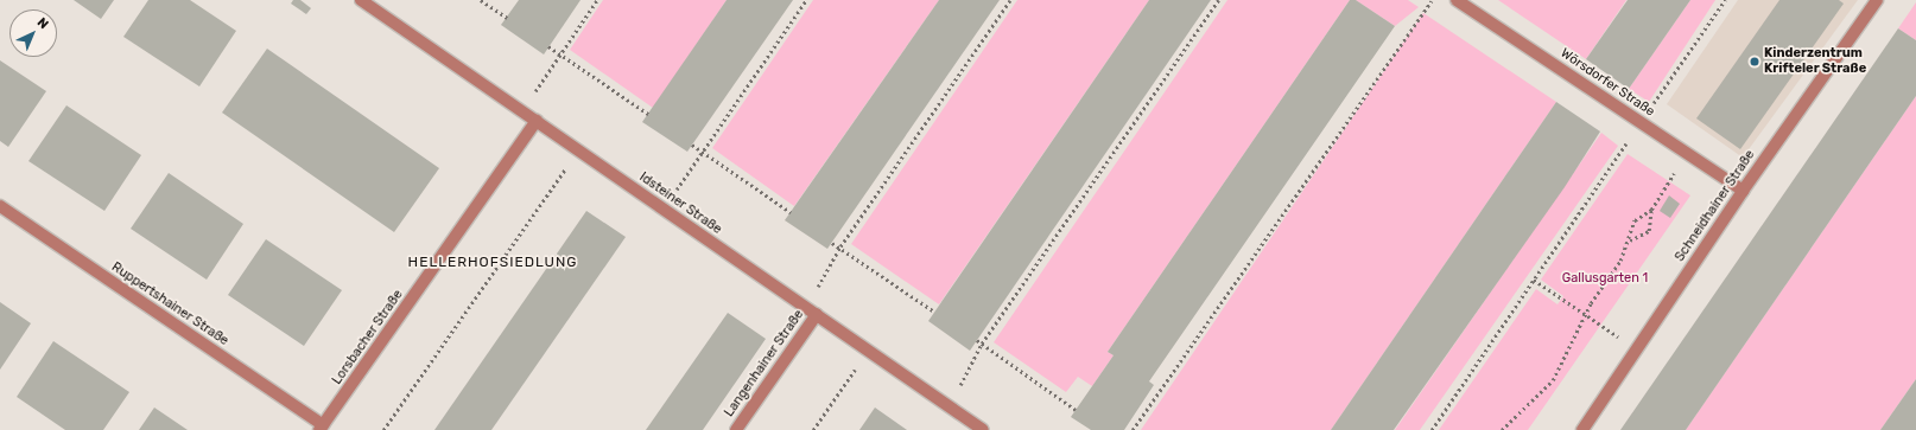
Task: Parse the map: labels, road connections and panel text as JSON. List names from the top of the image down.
{
  "streets": {
    "street": [
      "Wörsdorfer Straße",
      "Idsteiner Straße",
      "Schneidhainer Straße",
      "Ruppertshainer Straße",
      "Lorsbacher Straße",
      "Langenhainer Straße"
    ]
  },
  "crossings": [
    ["Wörsdorfer Straße", "Schneidhainer Straße"],
    ["Idsteiner Straße", "Lorsbacher Straße"],
    ["Idsteiner Straße", "Langenhainer Straße"],
    ["Ruppertshainer Straße", "Lorsbacher Straße"]
  ],
  "districts": ["HELLERHOFSIEDLUNG"],
  "parks": ["Gallusgarten 1"],
  "places": ["Kinderzentrum Krifteler Straße"],
  "north": "top right"
}
